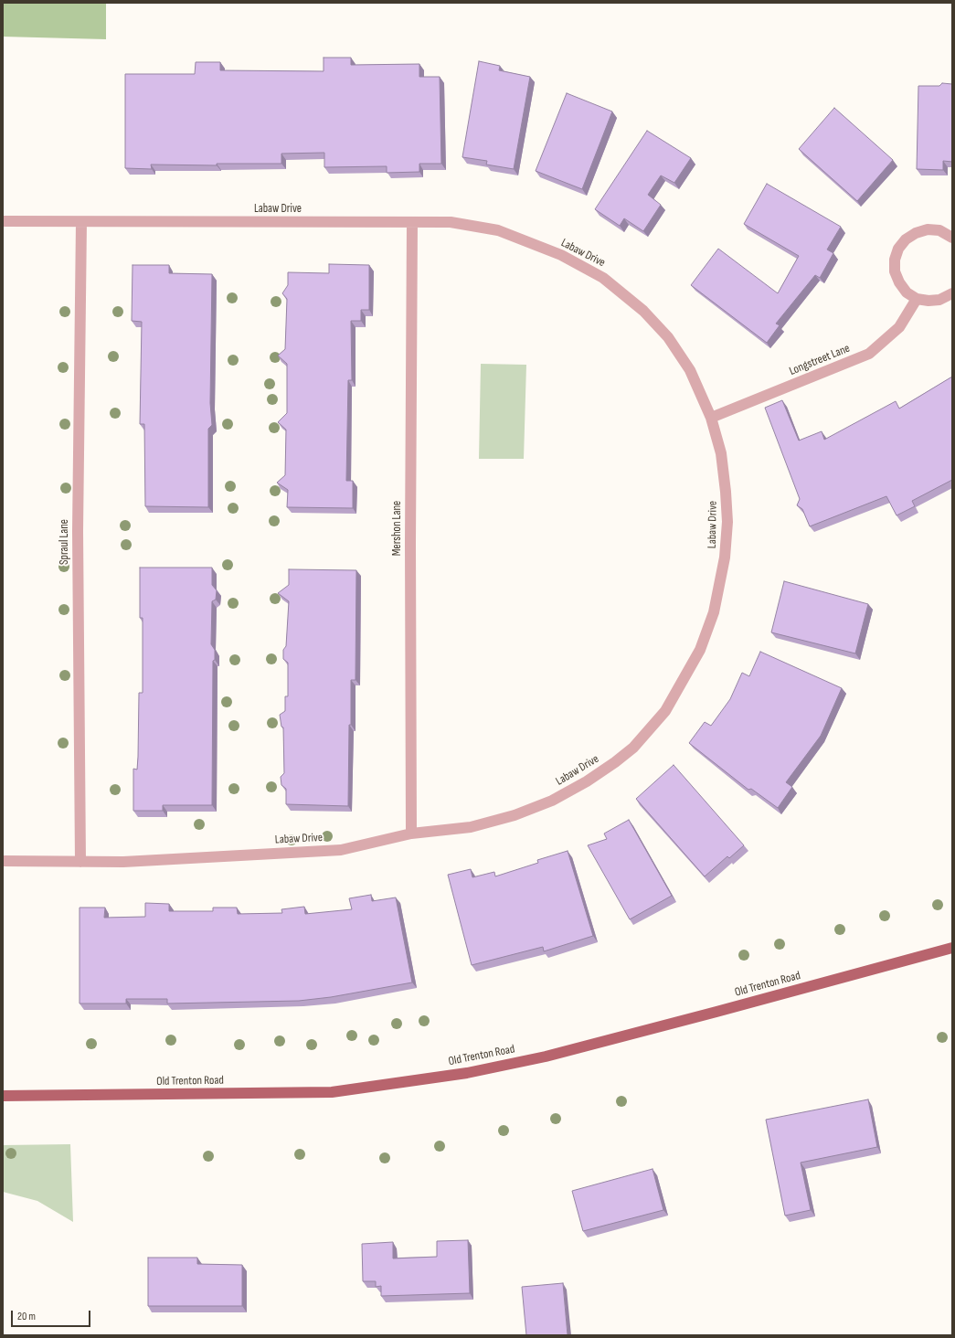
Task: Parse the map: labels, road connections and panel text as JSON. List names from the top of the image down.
{
  "streets": {
    "main road": ["Old Trenton Road"],
    "street": [
      "Labaw Drive",
      "Longstreet Lane",
      "Mershon Lane",
      "Spraul Lane"
    ]
  },
  "crossings": [
    ["Labaw Drive", "Longstreet Lane"],
    ["Labaw Drive", "Mershon Lane"],
    ["Labaw Drive", "Spraul Lane"]
  ],
  "scale_bar": "20 m"
}
